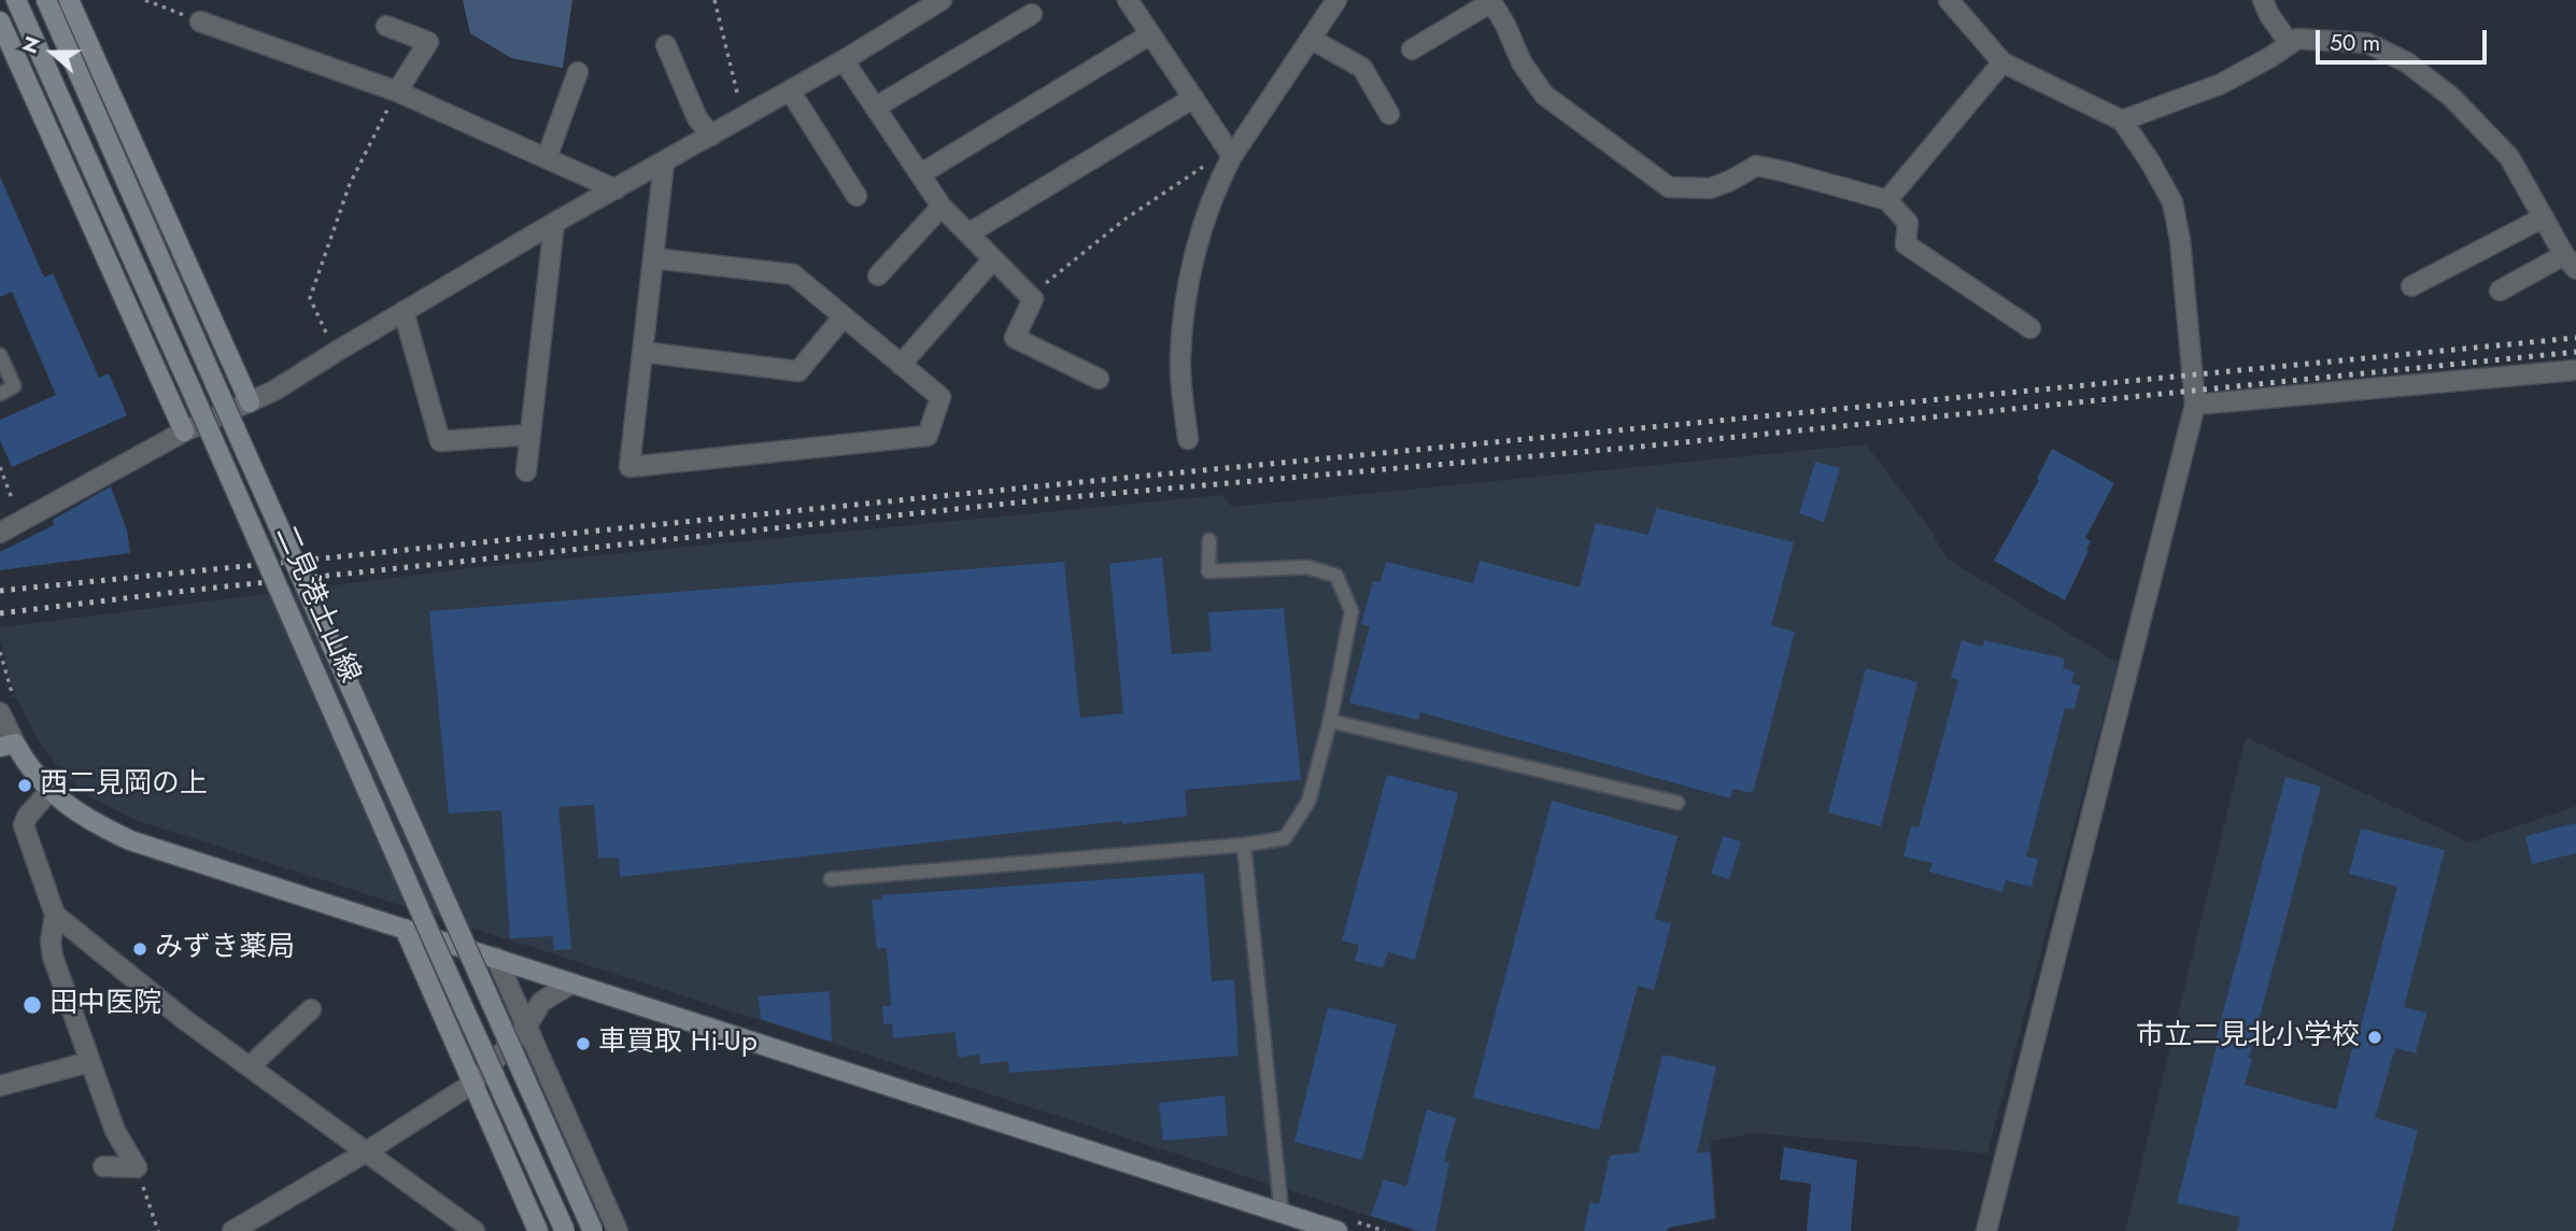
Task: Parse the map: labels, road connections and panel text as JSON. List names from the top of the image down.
{
  "streets": {
    "main road": ["二見港土山線"]
  },
  "places": [
    "西二見岡の上",
    "みずき薬局",
    "田中医院",
    "市立二見北小学校",
    "車買取 Hi-Up"
  ],
  "scale_bar": "50 m",
  "north": "left"
}
